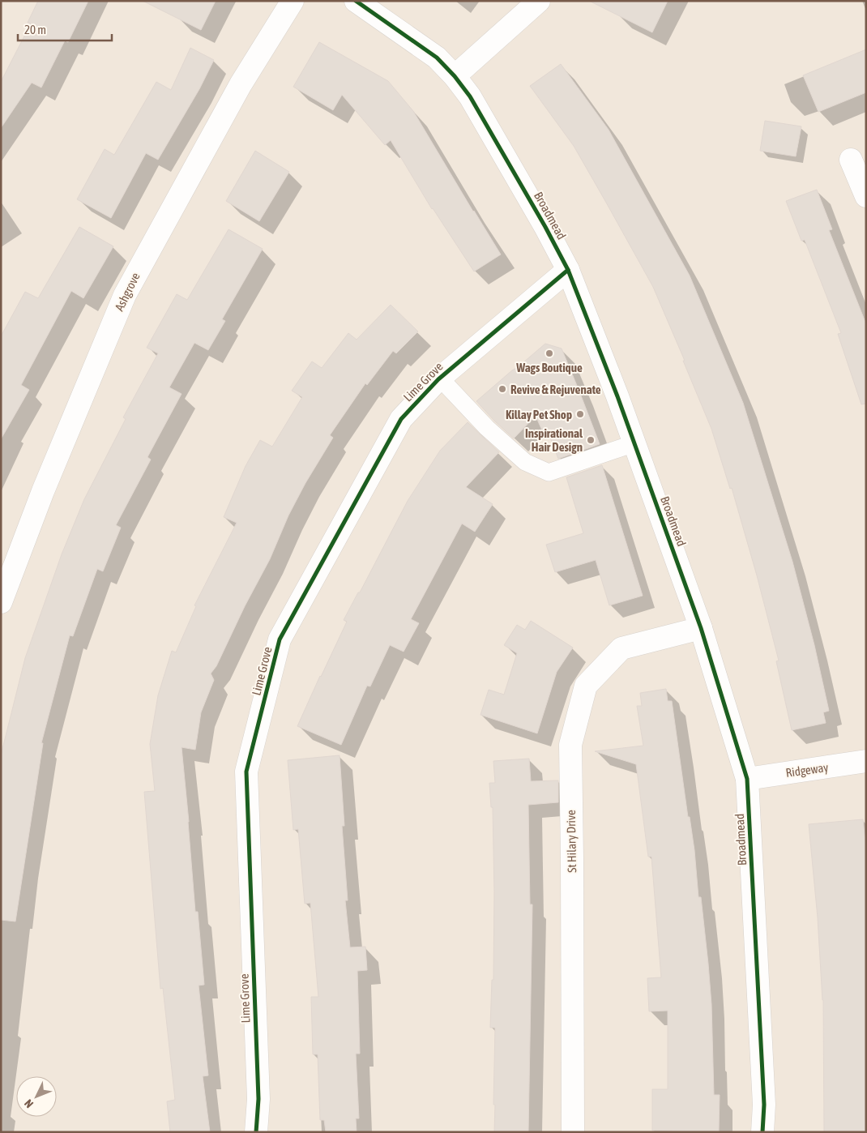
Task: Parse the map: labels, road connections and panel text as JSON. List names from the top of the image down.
{
  "streets": {
    "street": [
      "Broadmead",
      "Ashgrove",
      "Lime Grove",
      "Ridgeway",
      "St Hilary Drive"
    ]
  },
  "crossings": [
    ["Broadmead", "Lime Grove"],
    ["Broadmead", "Ridgeway"],
    ["Broadmead", "St Hilary Drive"]
  ],
  "places": [
    "Wags Boutique",
    "Revive & Rejuvenate",
    "Killay Pet Shop",
    "Inspirational Hair Design"
  ],
  "scale_bar": "20 m",
  "north": "bottom left"
}
